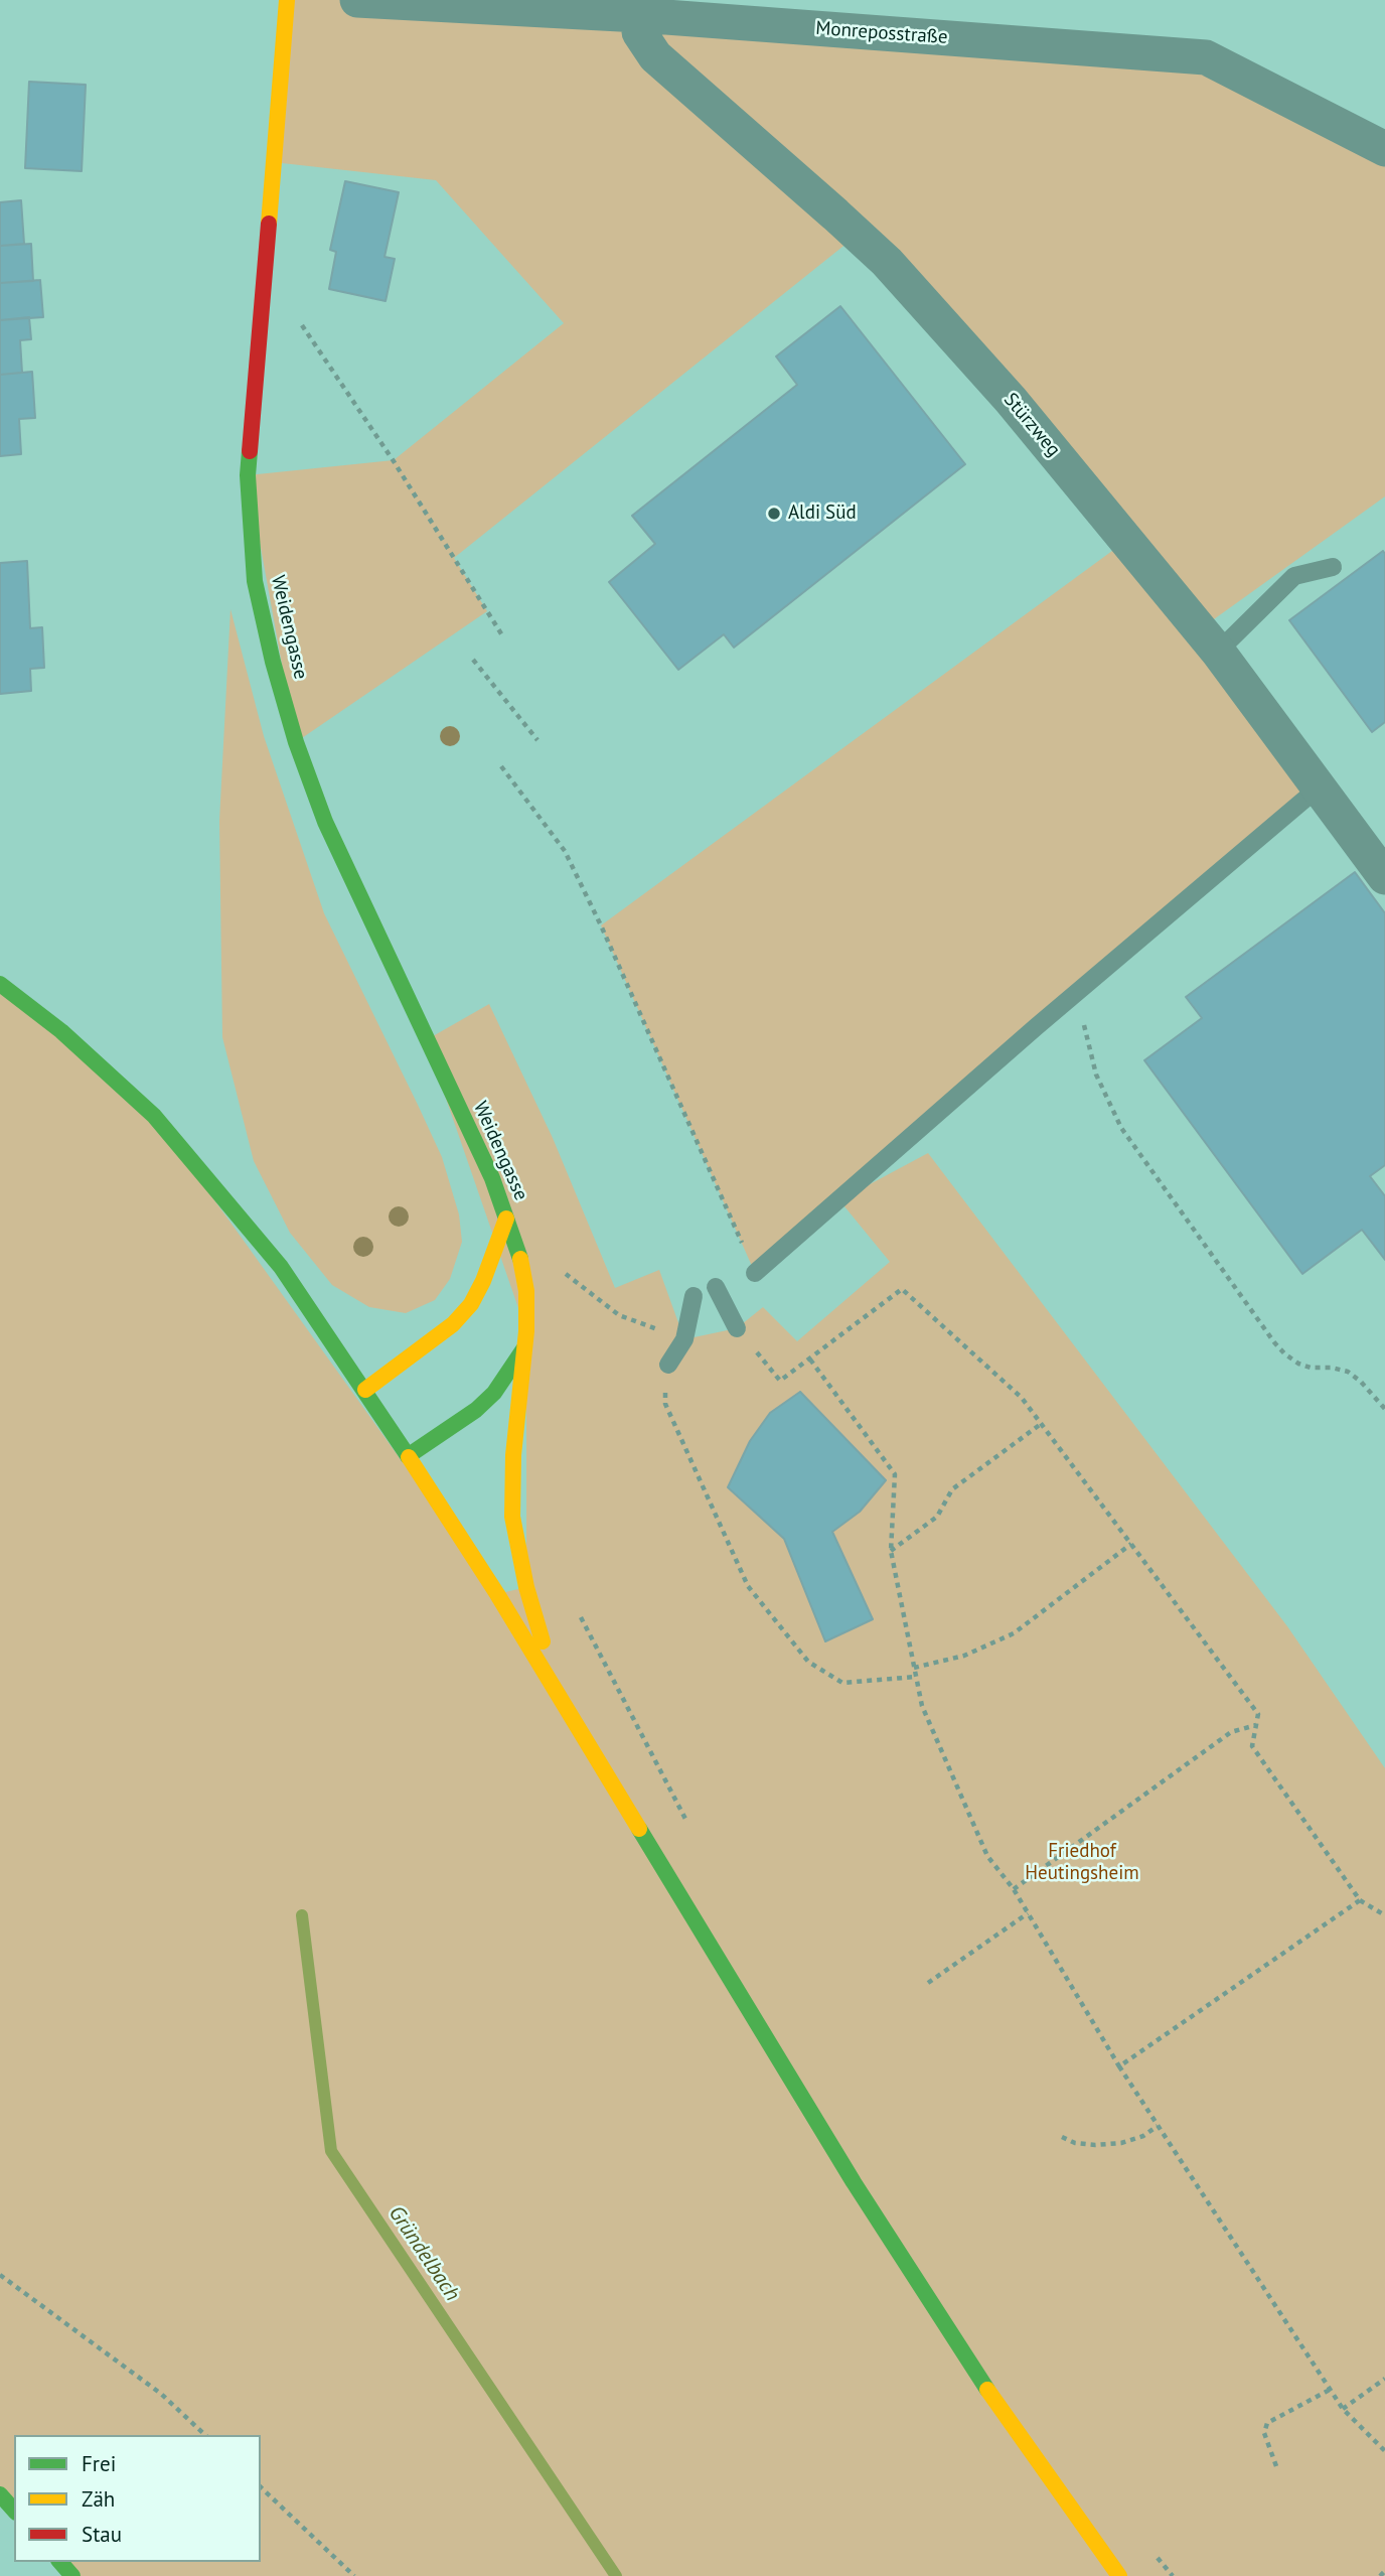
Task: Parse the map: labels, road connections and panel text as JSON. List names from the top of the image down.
{
  "streets": {
    "main road": ["Weidengasse"],
    "street": ["Monreposstraße", "Stürzweg"]
  },
  "crossings": [
    ["Monreposstraße", "Stürzweg"]
  ],
  "water": ["Gründelbach"],
  "parks": ["Friedhof Heutingsheim"],
  "places": ["Aldi Süd"],
  "legend": ["Frei", "Zäh", "Stau"]
}
